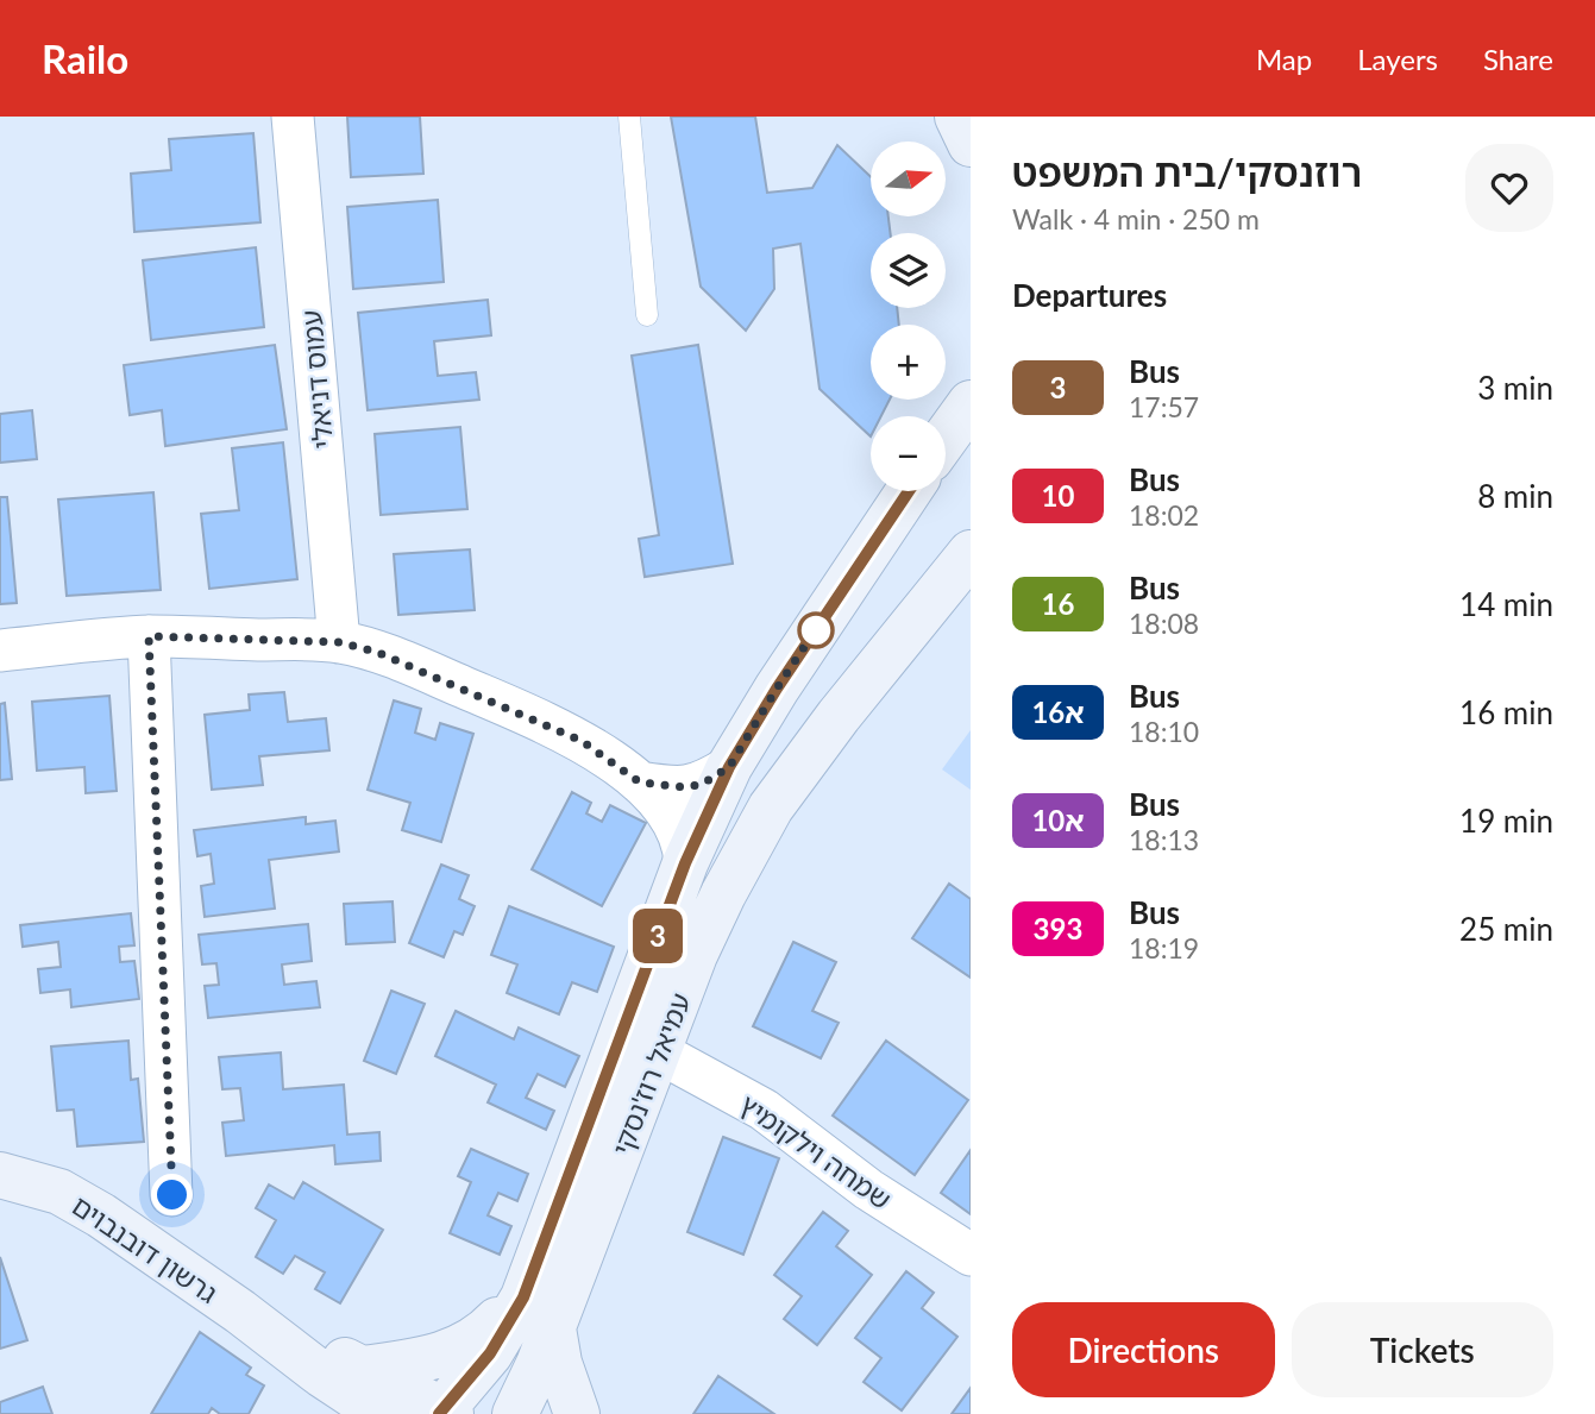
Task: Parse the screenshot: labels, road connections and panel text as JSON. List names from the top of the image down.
{
  "streets": {
    "street": [
      "עמוס דניאלי",
      "עמיאל רוז'נסקי",
      "שמחה וילקומיץ",
      "גרשון דובנבוים"
    ]
  },
  "crossings": [
    ["עמיאל רוז'נסקי", "שמחה וילקומיץ"],
    ["עמיאל רוז'נסקי", "גרשון דובנבוים"]
  ],
  "lines": ["bus line 3"],
  "north": "right",
  "page": {
    "header": "Railo",
    "nav": ["Map", "Layers", "Share"],
    "on_map": "3",
    "heading": [
      ["רוזנסקי/בית המשפט", "Walk · 4 min · 250 m"],
      "Departures"
    ],
    "map_buttons": ["+", "−"],
    "list": [
      {
        "mark": "3",
        "name": "Bus",
        "note": "17:57",
        "value": "3 min"
      },
      {
        "mark": "10",
        "name": "Bus",
        "note": "18:02",
        "value": "8 min"
      },
      {
        "mark": "16",
        "name": "Bus",
        "note": "18:08",
        "value": "14 min"
      },
      {
        "mark": "16א",
        "name": "Bus",
        "note": "18:10",
        "value": "16 min"
      },
      {
        "mark": "10א",
        "name": "Bus",
        "note": "18:13",
        "value": "19 min"
      },
      {
        "mark": "393",
        "name": "Bus",
        "note": "18:19",
        "value": "25 min"
      }
    ],
    "buttons": ["Directions", "Tickets"]
  }
}
